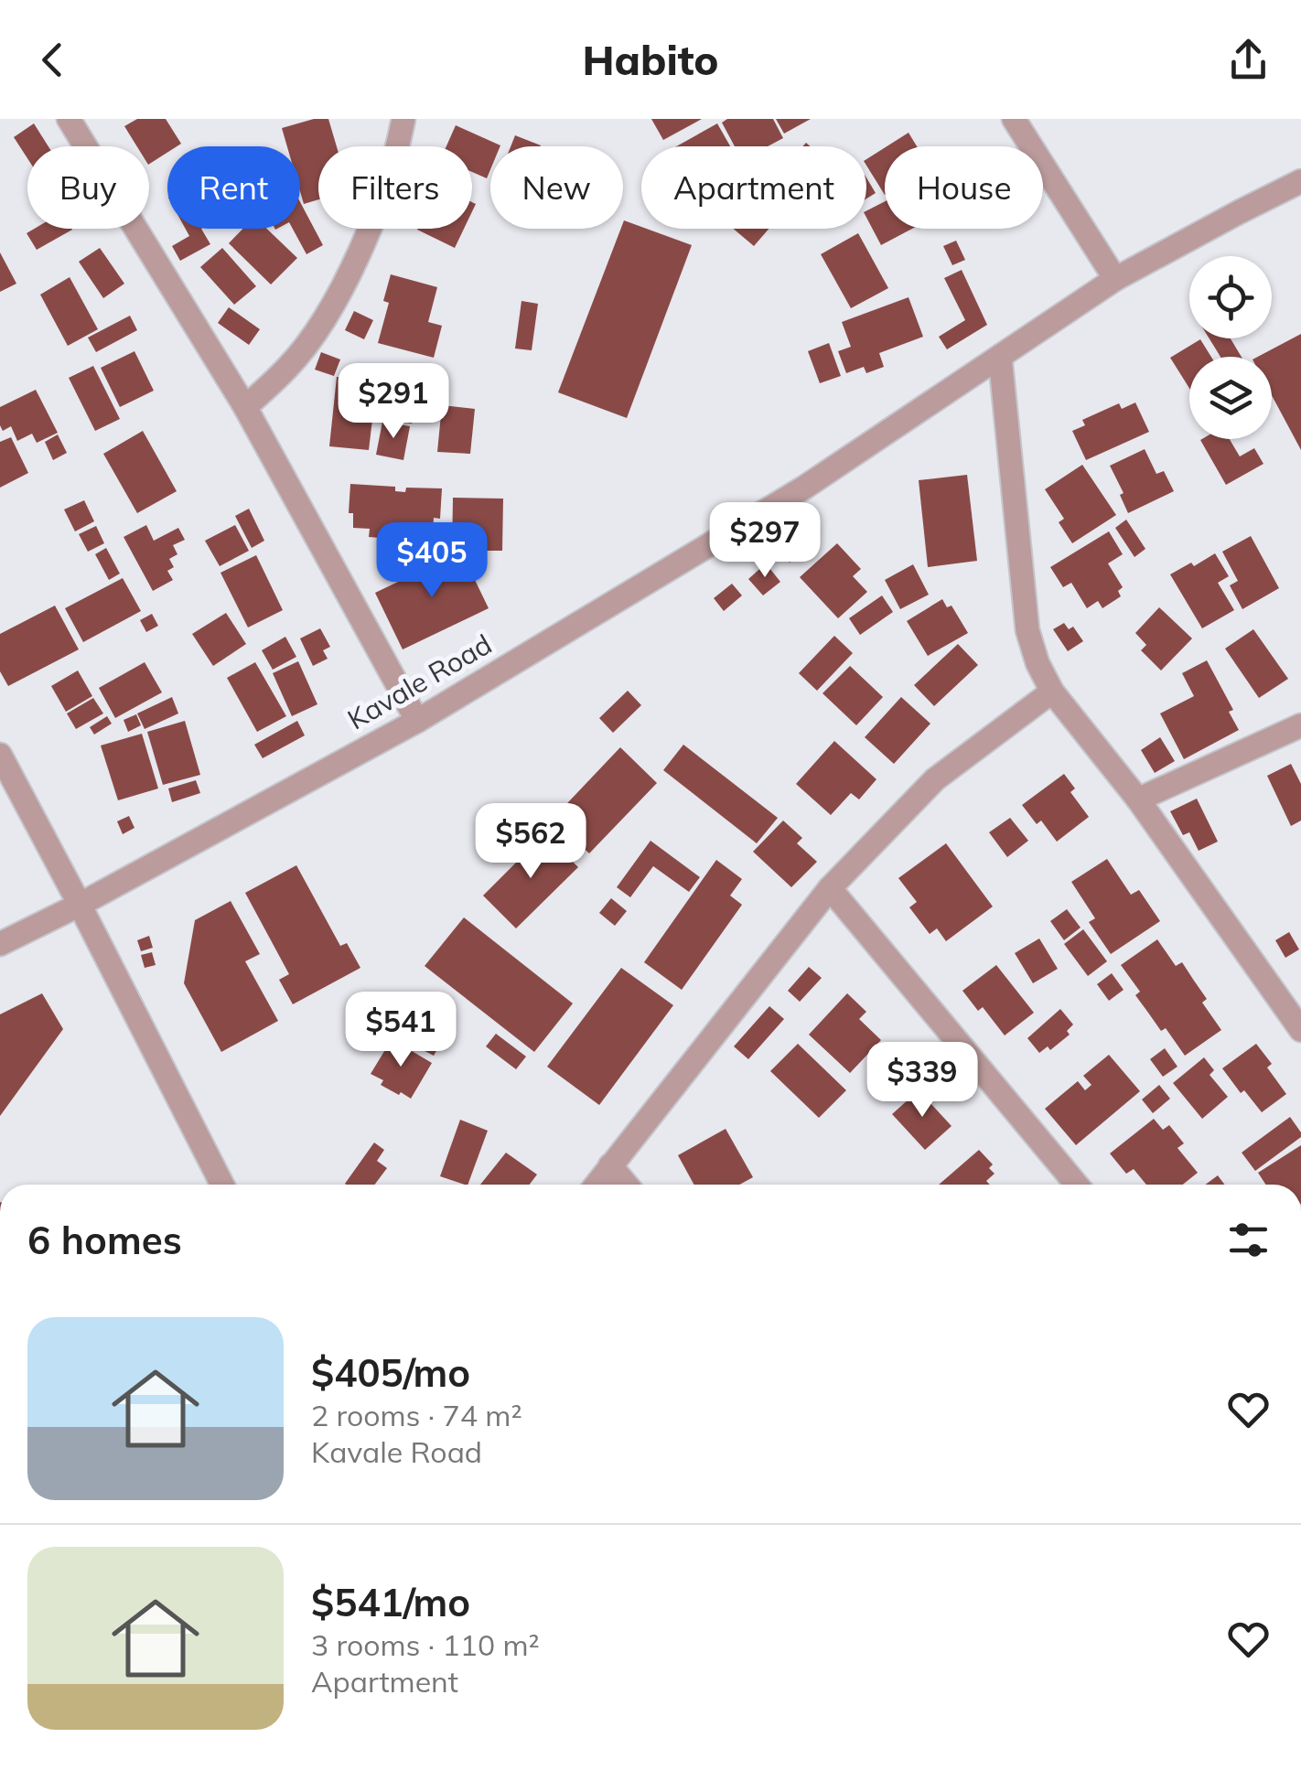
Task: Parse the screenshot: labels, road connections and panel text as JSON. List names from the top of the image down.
{
  "streets": {
    "street": ["Kavale Road"]
  },
  "page": {
    "header": "Habito",
    "chip": [
      "Buy",
      "Rent",
      "Filters",
      "New",
      "Apartment",
      "House"
    ],
    "price": [
      "$291",
      "$297",
      "$405",
      "$562",
      "$541",
      "$339"
    ],
    "heading": "6 homes",
    "list": [
      {
        "name": "$405/mo",
        "note": "2 rooms · 74 m² · Kavale Road"
      },
      {
        "name": "$541/mo",
        "note": "3 rooms · 110 m² · Apartment"
      }
    ]
  }
}
